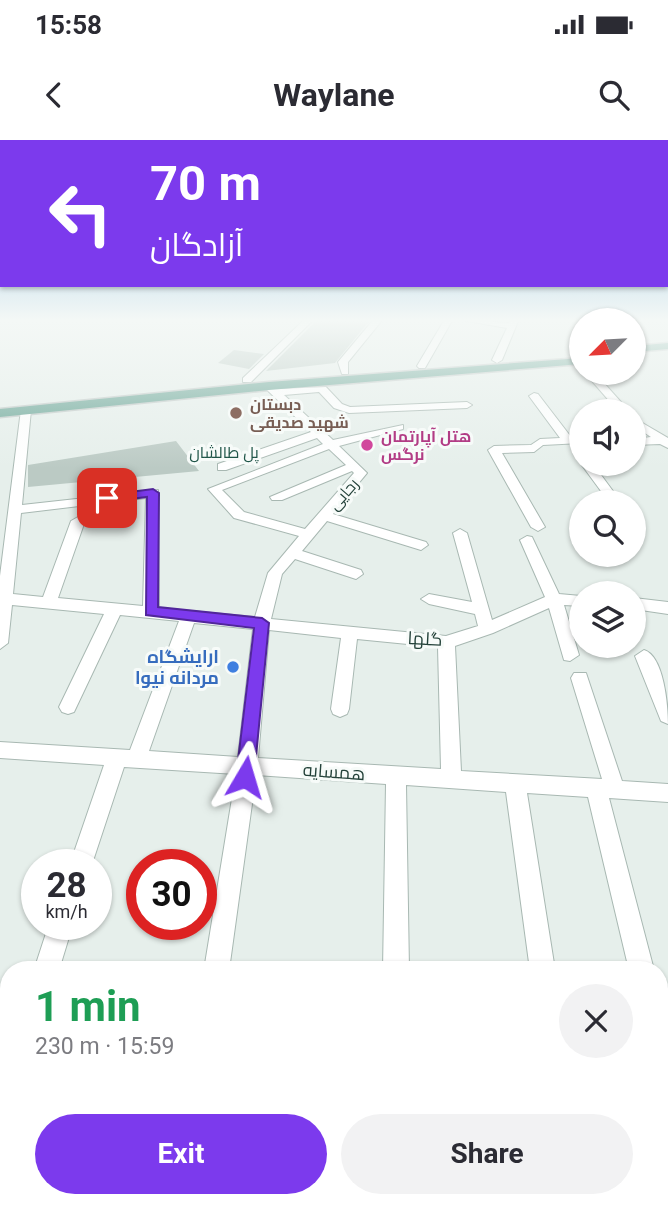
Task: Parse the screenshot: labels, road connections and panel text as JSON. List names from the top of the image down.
{
  "streets": {
    "street": ["رجایی", "گلها", "همسایه"]
  },
  "crossings": [
    ["رجایی", "گلها"],
    ["رجایی", "همسایه"]
  ],
  "districts": ["پل طالشان"],
  "places": ["دبستان شهید صدیقی", "هتل آپارتمان نرگس", "ارایشگاه مردانه نیوا"],
  "north": "bottom left",
  "page": {
    "status": "15:58",
    "header": "Waylane",
    "turn": ["70 m", "آزادگان"],
    "speed": "28 km/h",
    "limit": "30",
    "heading": ["1 min", "230 m · 15:59"],
    "buttons": ["Exit", "Share"]
  }
}
